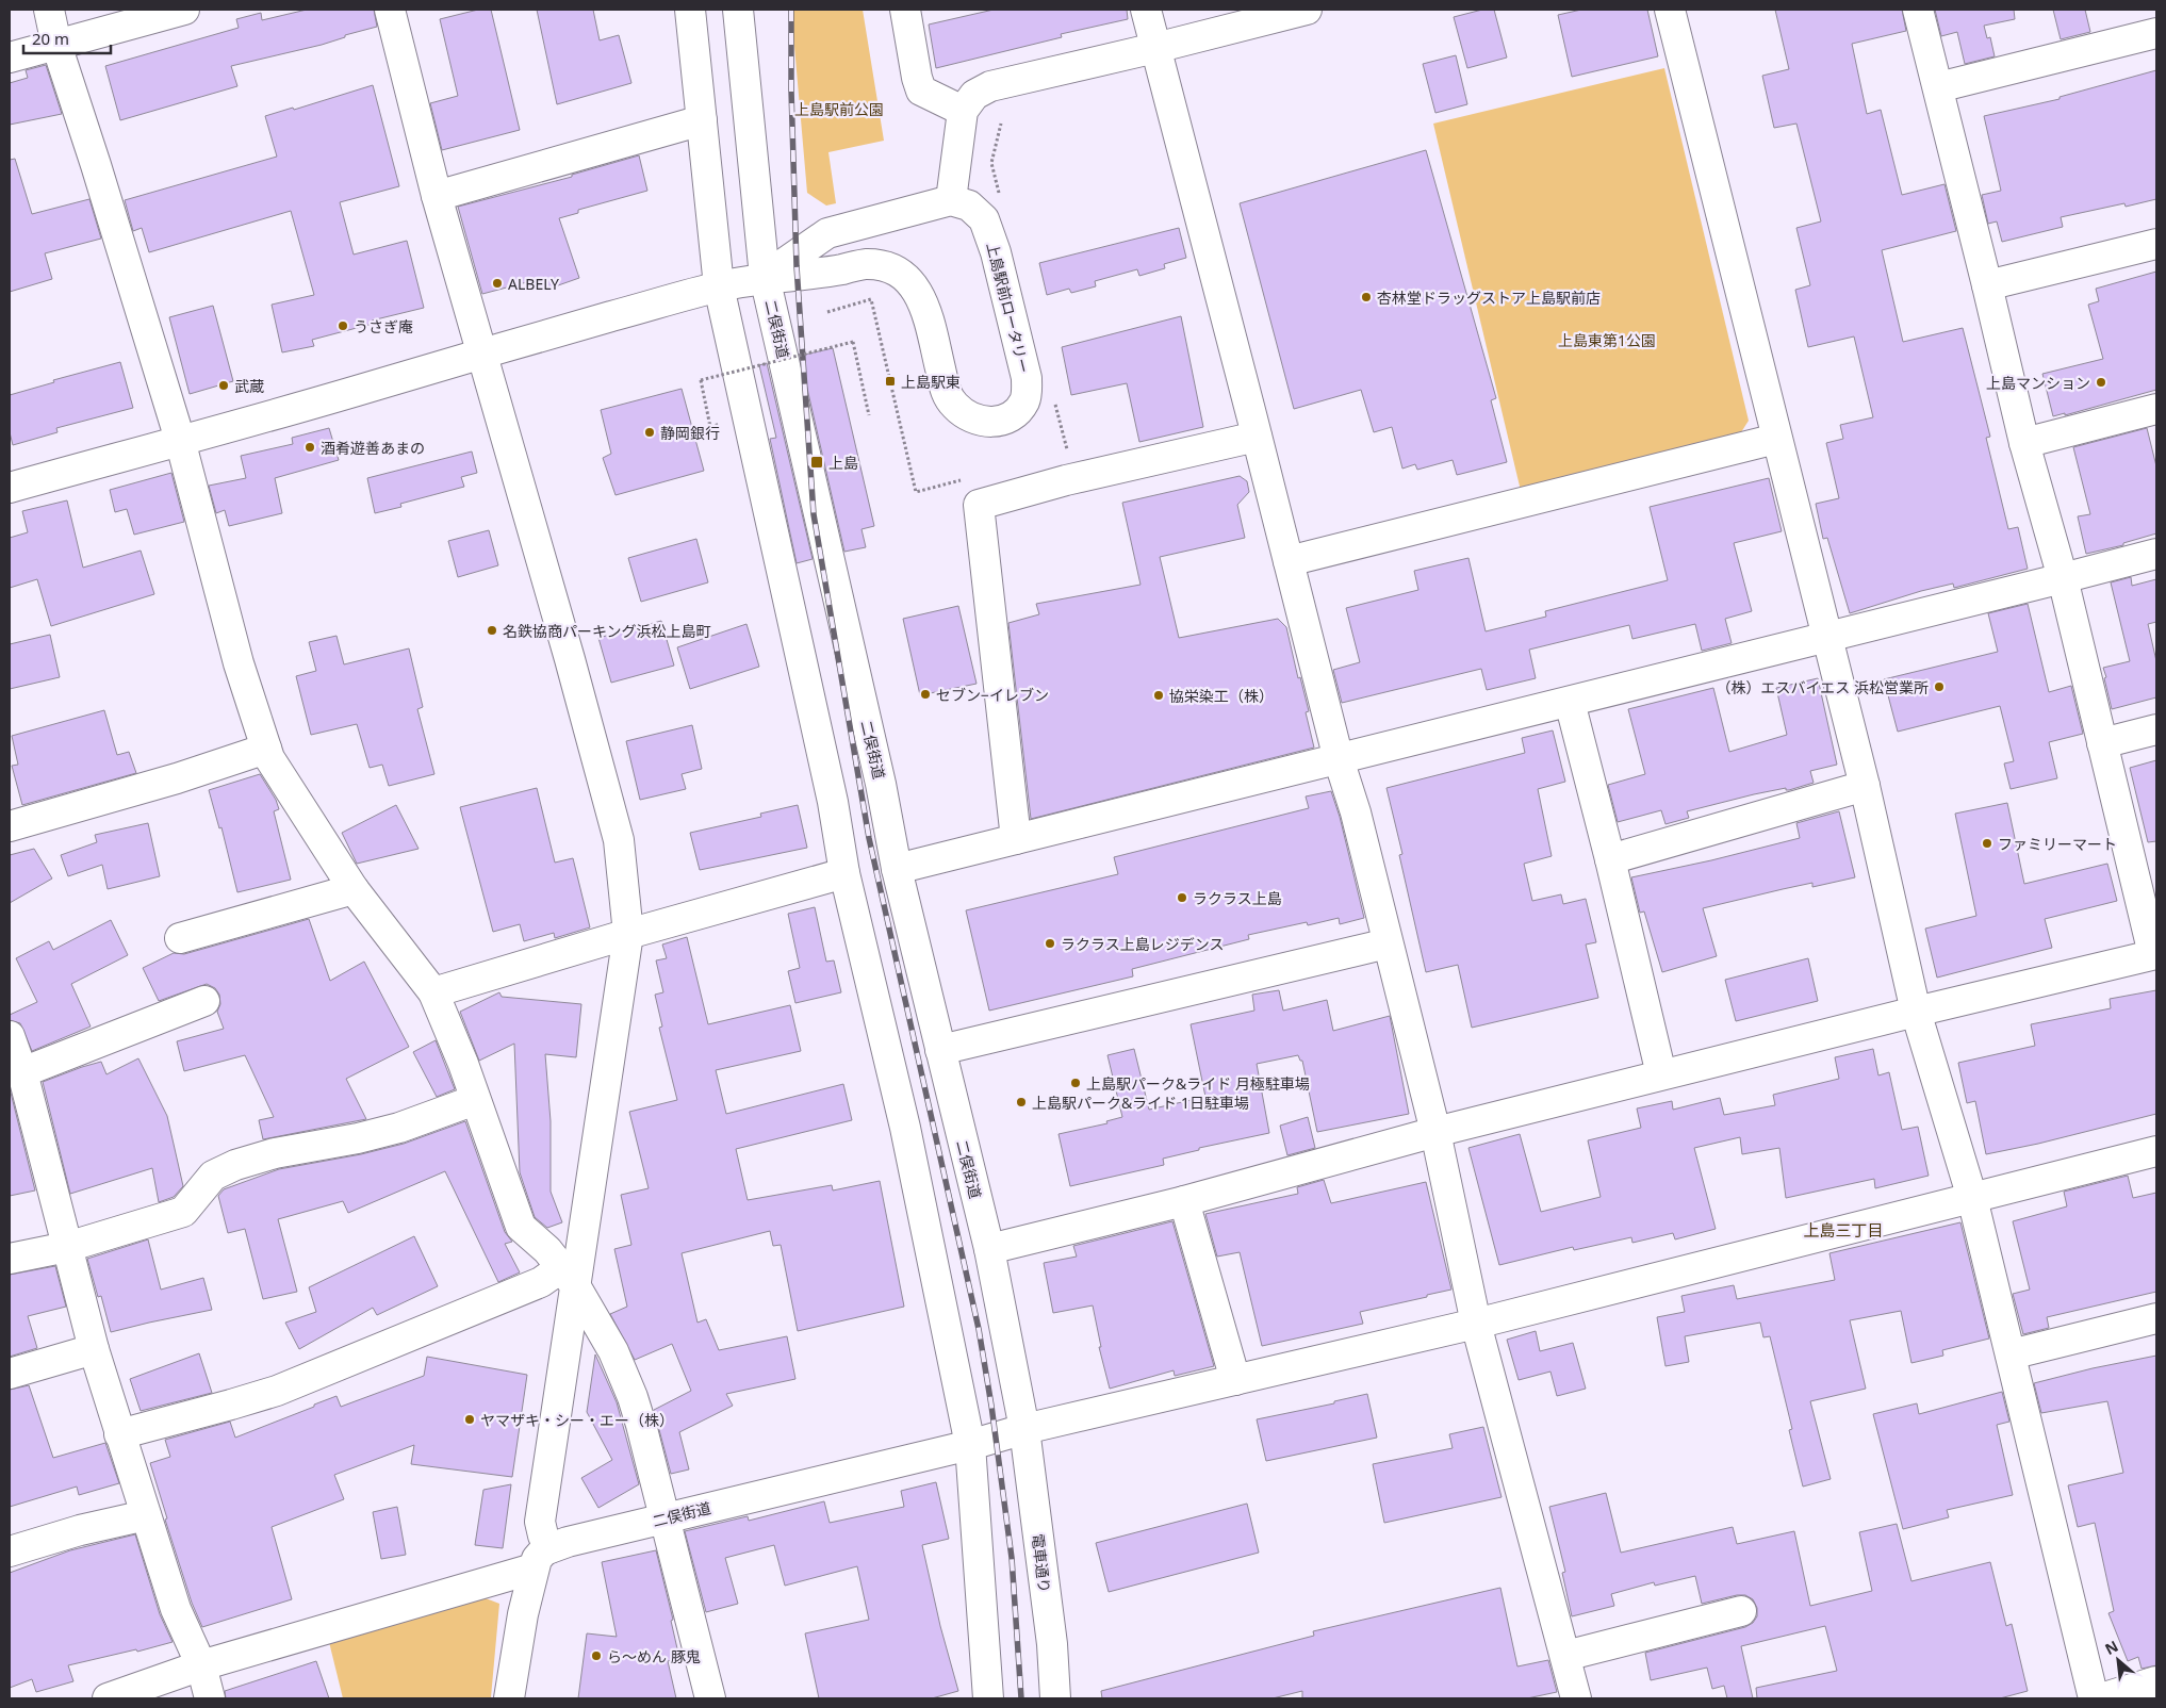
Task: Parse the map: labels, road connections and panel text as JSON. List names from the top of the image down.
{
  "streets": {
    "street": ["上島駅前ロータリー", "二俣街道", "電車通り"]
  },
  "crossings": [
    ["上島駅前ロータリー", "二俣街道"],
    ["二俣街道", "電車通り"]
  ],
  "districts": ["上島三丁目"],
  "parks": ["上島駅前公園", "上島東第1公園"],
  "places": {
    "other": [
      "ALBELY",
      "杏林堂ドラッグストア上島駅前店",
      "うさぎ庵",
      "上島マンション",
      "武蔵",
      "静岡銀行",
      "酒肴遊善あまの",
      "名鉄協商パーキング浜松上島町",
      "（株）エスバイエス 浜松営業所",
      "セブン−イレブン",
      "協栄染工（株）",
      "ファミリーマート",
      "ラクラス上島",
      "ラクラス上島レジデンス",
      "上島駅パーク&ライド 月極駐車場",
      "上島駅パーク&ライド 1日駐車場",
      "ヤマザキ・シー・エー（株）",
      "ら～めん 豚鬼"
    ],
    "transit": ["上島駅東", "上島"]
  },
  "scale_bar": "20 m",
  "north": "top left"
}
